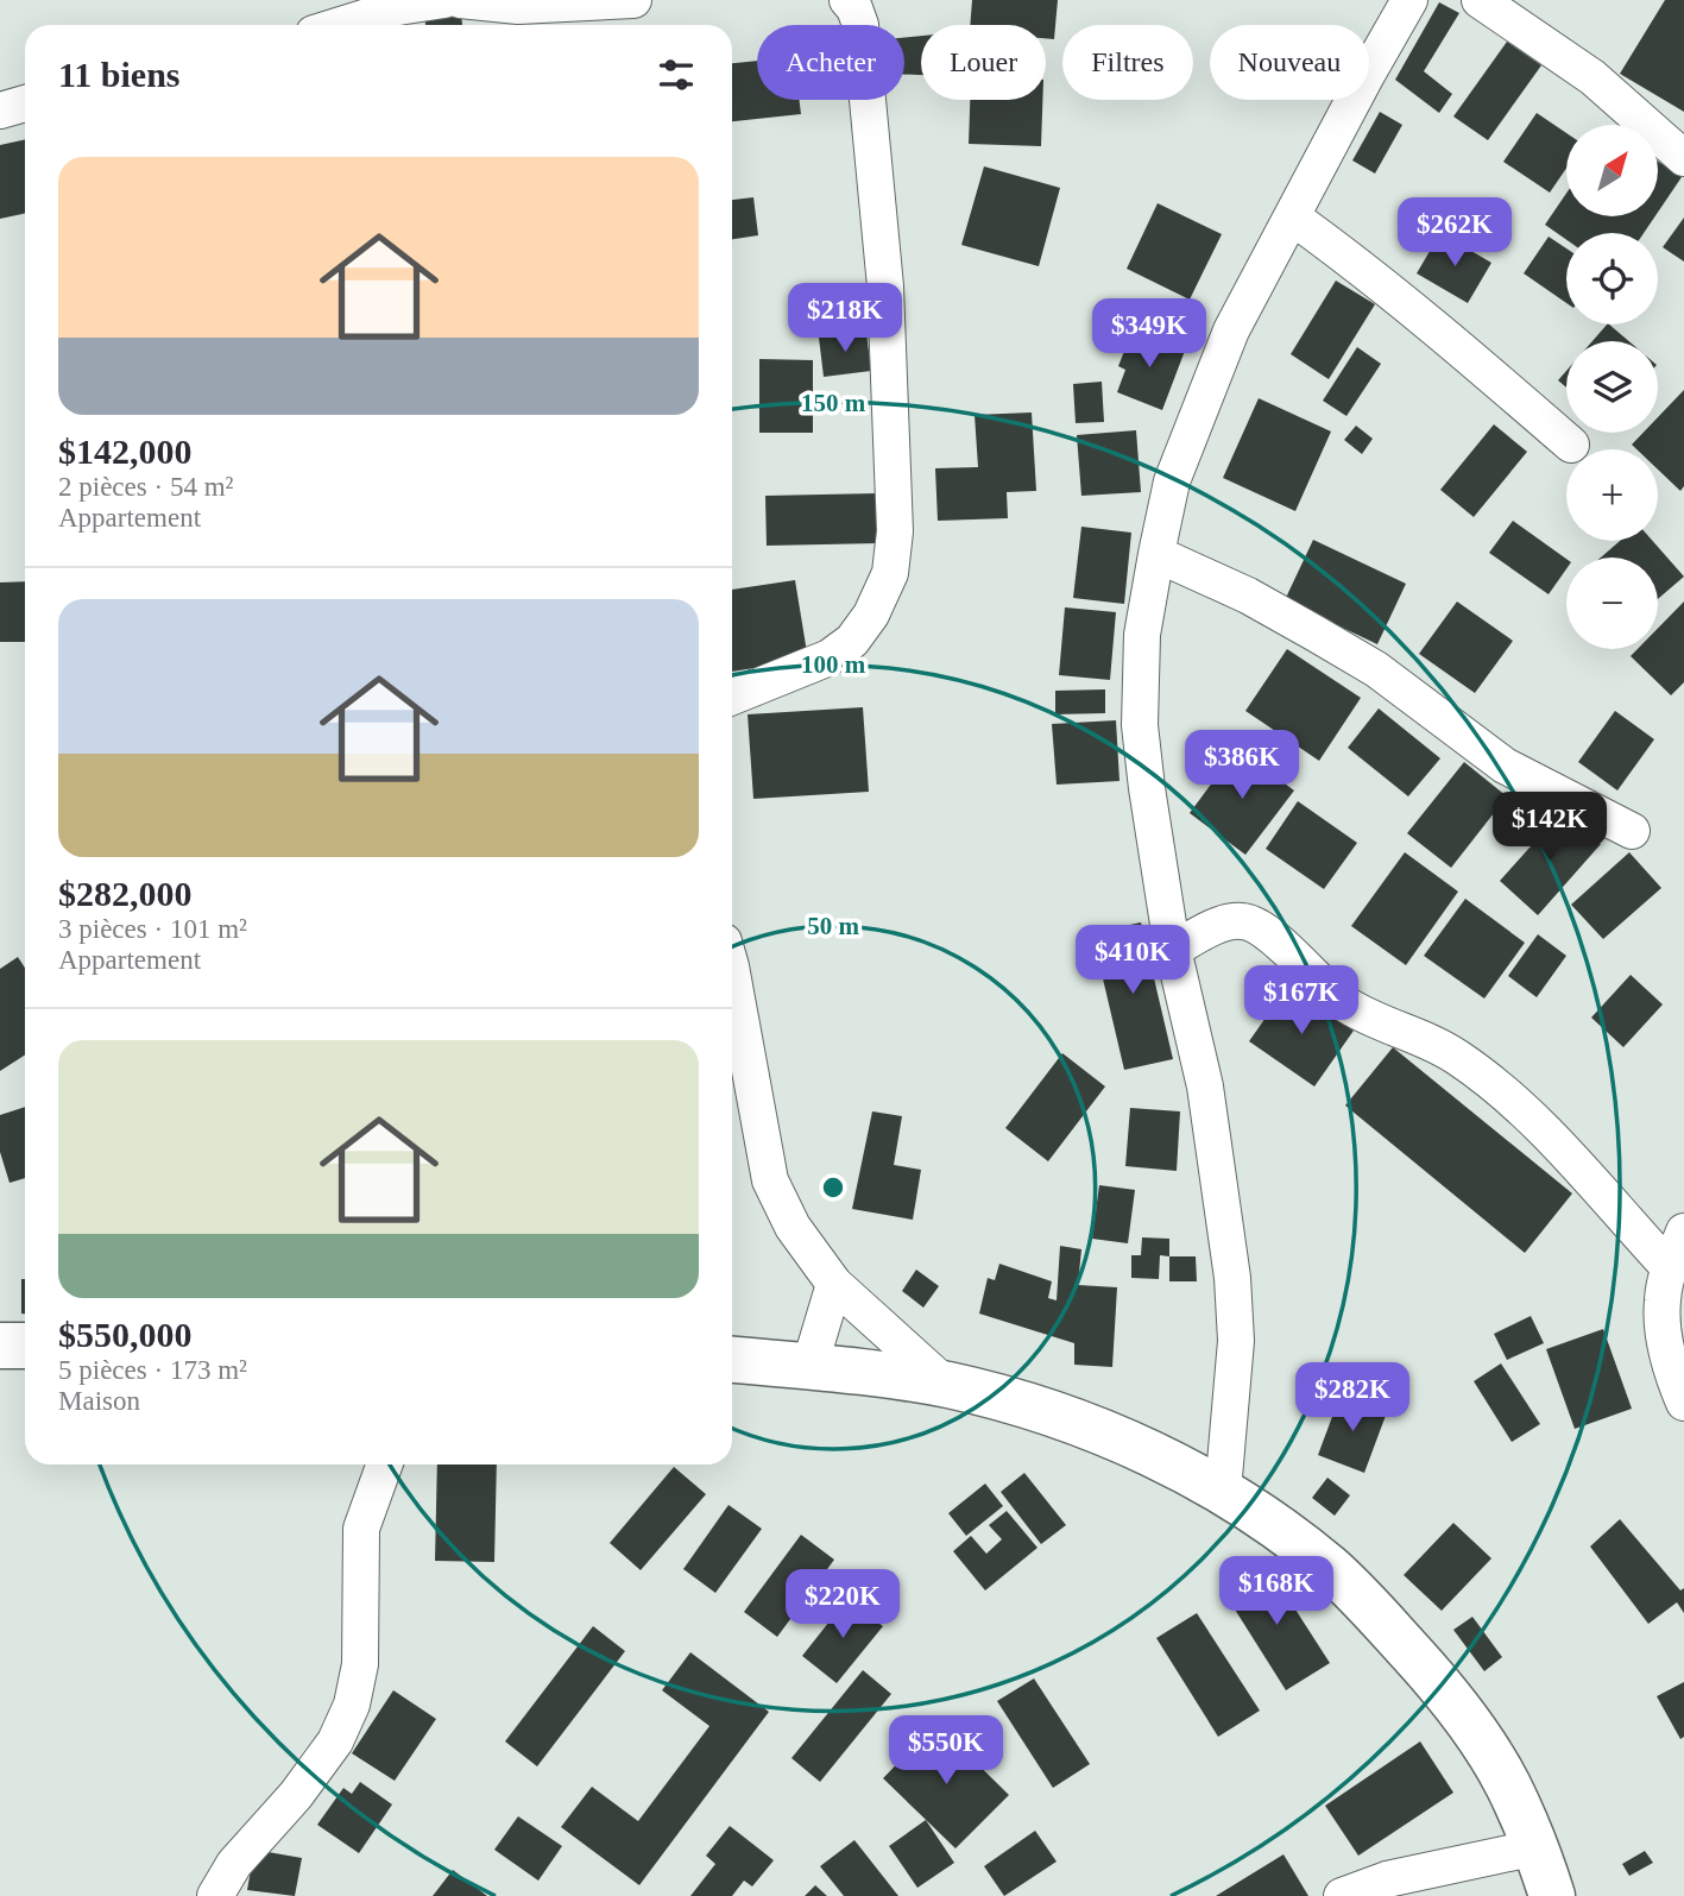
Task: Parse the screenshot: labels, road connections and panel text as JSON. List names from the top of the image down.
{
  "north": "top right",
  "page": {
    "chip": [
      "Acheter",
      "Louer",
      "Filtres",
      "Nouveau"
    ],
    "heading": "11 biens",
    "map_buttons": ["+", "−"],
    "list": [
      {
        "name": "$142,000",
        "note": "2 pièces · 54 m² · Appartement"
      },
      {
        "name": "$282,000",
        "note": "3 pièces · 101 m² · Appartement"
      },
      {
        "name": "$550,000",
        "note": "5 pièces · 173 m² · Maison"
      }
    ],
    "price": [
      "$262K",
      "$218K",
      "$349K",
      "$386K",
      "$142K",
      "$410K",
      "$167K",
      "$282K",
      "$168K",
      "$220K",
      "$550K"
    ]
  },
  "rings": ["150 m", "100 m", "50 m"]
}
